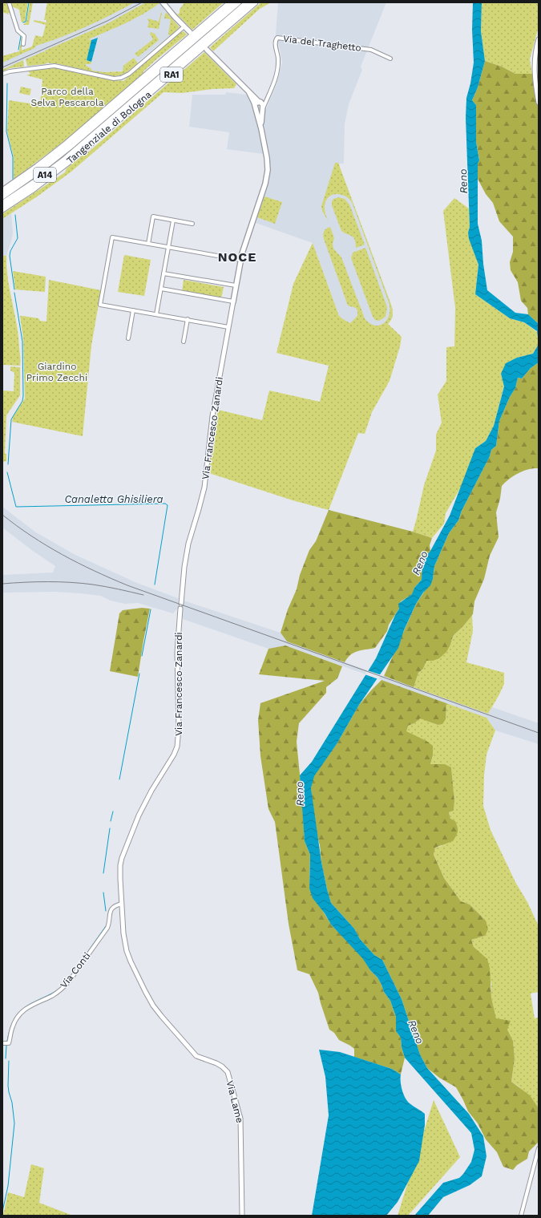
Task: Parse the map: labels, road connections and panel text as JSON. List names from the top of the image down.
{
  "streets": {
    "highway": ["RA1", "Tangenziale di Bologna", "A14"],
    "main road": ["Via Francesco Zanardi"],
    "street": ["Via del Traghetto", "Via Conti", "Via Lame"]
  },
  "crossings": [
    ["Via del Traghetto", "Via Francesco Zanardi"],
    ["Via Francesco Zanardi", "Via Conti"],
    ["Via Francesco Zanardi", "Via Lame"]
  ],
  "districts": ["NOCE"],
  "water": ["Reno", "Canaletta Ghisiliera"],
  "parks": ["Parco della Selva Pescarola", "Giardino Primo Zecchi"]
}
